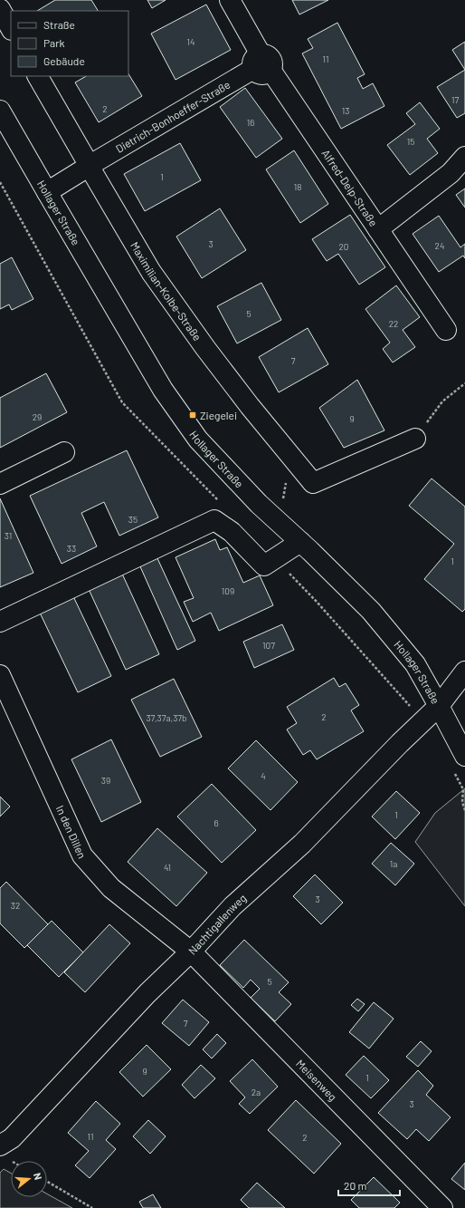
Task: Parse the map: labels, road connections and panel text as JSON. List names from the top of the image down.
{
  "streets": {
    "street": [
      "Dietrich-Bonhoeffer-Straße",
      "Alfred-Delp-Straße",
      "Hollager Straße",
      "Maximilian-Kolbe-Straße",
      "In den Dillen",
      "Nachtigallenweg",
      "Meisenweg"
    ]
  },
  "crossings": [
    ["Dietrich-Bonhoeffer-Straße", "Alfred-Delp-Straße"],
    ["Dietrich-Bonhoeffer-Straße", "Hollager Straße"],
    ["Dietrich-Bonhoeffer-Straße", "Maximilian-Kolbe-Straße"],
    ["Hollager Straße", "Nachtigallenweg"],
    ["In den Dillen", "Nachtigallenweg"],
    ["In den Dillen", "Meisenweg"],
    ["Nachtigallenweg", "Meisenweg"]
  ],
  "places": {
    "transit": ["Ziegelei"]
  },
  "house_numbers": [
    "14",
    "11",
    "17",
    "2",
    "13",
    "16",
    "15",
    "1",
    "18",
    "3",
    "24",
    "20",
    "5",
    "22",
    "7",
    "29",
    "9",
    "35",
    "31",
    "33",
    "1",
    "109",
    "107",
    "2",
    "37,37a,37b",
    "4",
    "39",
    "1",
    "6",
    "1a",
    "41",
    "3",
    "32",
    "5",
    "7",
    "9",
    "1",
    "2a",
    "3",
    "11",
    "2"
  ],
  "legend": ["Straße", "Park", "Gebäude"],
  "scale_bar": "20 m",
  "north": "right"
}
